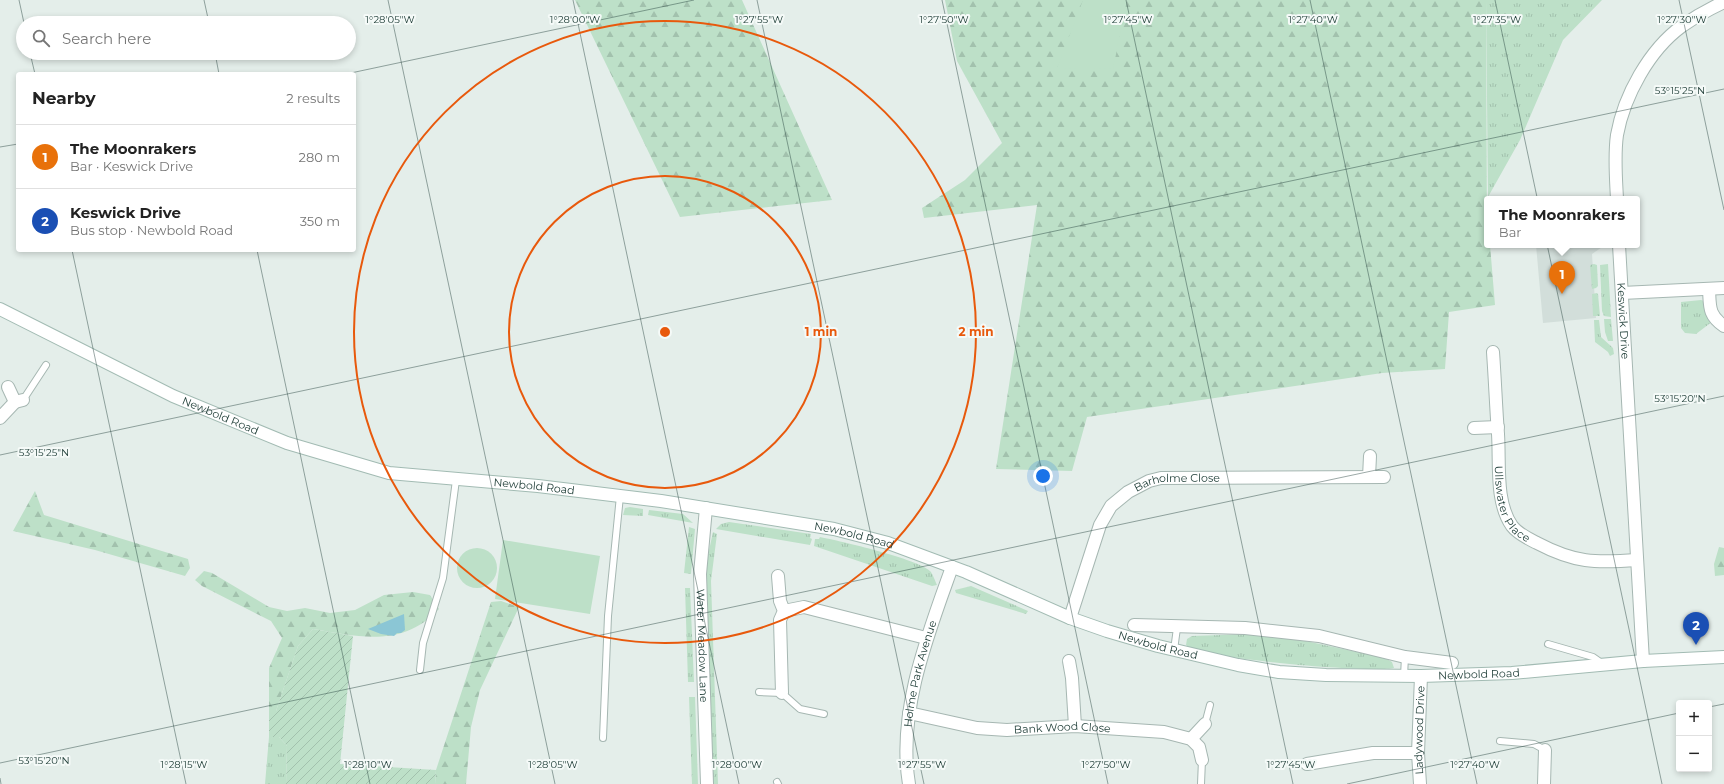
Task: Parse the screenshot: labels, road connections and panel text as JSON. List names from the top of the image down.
{
  "streets": {
    "street": [
      "Keswick Drive",
      "Newbold Road",
      "Barholme Close",
      "Ullswater Place",
      "Water Meadow Lane",
      "Holme Park Avenue",
      "Bank Wood Close",
      "Ladywood Drive"
    ]
  },
  "crossings": [
    ["Keswick Drive", "Newbold Road"],
    ["Keswick Drive", "Ullswater Place"],
    ["Newbold Road", "Barholme Close"],
    ["Newbold Road", "Water Meadow Lane"],
    ["Newbold Road", "Holme Park Avenue"],
    ["Newbold Road", "Ladywood Drive"],
    ["Holme Park Avenue", "Bank Wood Close"]
  ],
  "page": {
    "search": "Search here",
    "heading": ["Nearby", "2 results"],
    "list": [
      {
        "mark": "1",
        "name": "The Moonrakers",
        "note": "Bar · Keswick Drive",
        "value": "280 m"
      },
      {
        "mark": "2",
        "name": "Keswick Drive",
        "note": "Bus stop · Newbold Road",
        "value": "350 m"
      }
    ],
    "popup": ["The Moonrakers", "Bar"],
    "pins": ["1", "2"],
    "map_buttons": ["+", "−"]
  },
  "coordinates": [
    "1°28'05\"W",
    "1°28'00\"W",
    "1°27'55\"W",
    "1°27'50\"W",
    "1°27'45\"W",
    "1°27'40\"W",
    "1°27'35\"W",
    "1°27'30\"W",
    "53°15'25\"N",
    "53°15'20\"N",
    "1°28'15\"W",
    "1°28'10\"W"
  ],
  "rings": ["1 min", "2 min"]
}
